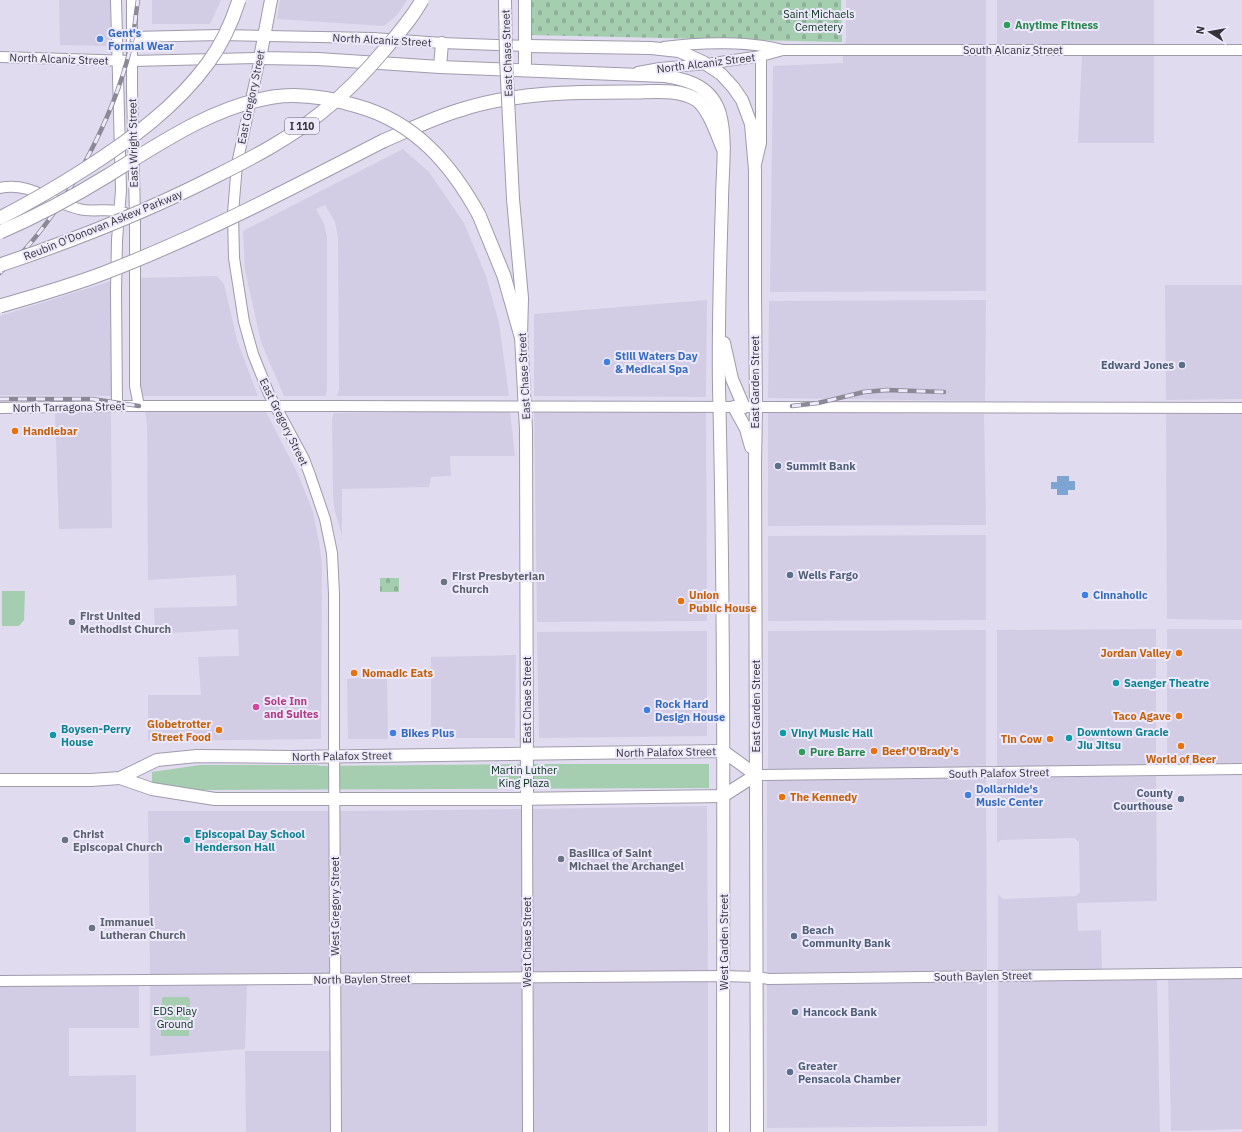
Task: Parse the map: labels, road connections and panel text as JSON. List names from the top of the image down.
{
  "streets": {
    "highway": ["I 110", "Reubin O'Donovan Askew Parkway"],
    "main road": [
      "North Alcaniz Street",
      "East Chase Street",
      "East Gregory Street",
      "East Garden Street",
      "North Palafox Street",
      "West Chase Street",
      "West Garden Street"
    ],
    "street": [
      "South Alcaniz Street",
      "East Wright Street",
      "North Tarragona Street",
      "South Palafox Street",
      "West Gregory Street",
      "South Baylen Street",
      "North Baylen Street"
    ]
  },
  "crossings": [
    ["North Alcaniz Street", "South Alcaniz Street"],
    ["North Alcaniz Street", "East Chase Street"],
    ["North Alcaniz Street", "East Gregory Street"],
    ["North Alcaniz Street", "East Wright Street"],
    ["North Alcaniz Street", "East Garden Street"],
    ["East Chase Street", "North Tarragona Street"],
    ["East Chase Street", "North Palafox Street"],
    ["East Chase Street", "West Chase Street"],
    ["East Gregory Street", "North Tarragona Street"],
    ["East Gregory Street", "North Palafox Street"],
    ["East Gregory Street", "West Gregory Street"],
    ["East Wright Street", "North Tarragona Street"],
    ["East Garden Street", "North Tarragona Street"],
    ["East Garden Street", "North Palafox Street"],
    ["East Garden Street", "South Palafox Street"],
    ["North Palafox Street", "South Palafox Street"],
    ["North Palafox Street", "West Gregory Street"],
    ["North Palafox Street", "West Chase Street"],
    ["North Palafox Street", "West Garden Street"],
    ["West Gregory Street", "North Baylen Street"],
    ["West Chase Street", "North Baylen Street"],
    ["West Garden Street", "South Baylen Street"],
    ["West Garden Street", "North Baylen Street"],
    ["South Baylen Street", "North Baylen Street"]
  ],
  "parks": ["Saint Michaels Cemetery", "Martin Luther King Plaza", "EDS Play Ground"],
  "places": [
    "Anytime Fitness",
    "Gent's Formal Wear",
    "Still Waters Day & Medical Spa",
    "Edward Jones",
    "Handlebar",
    "Summit Bank",
    "Wells Fargo",
    "First Presbyterian Church",
    "Cinnaholic",
    "Union Public House",
    "First United Methodist Church",
    "Jordan Valley",
    "Nomadic Eats",
    "Saenger Theatre",
    "Sole Inn and Suites",
    "Rock Hard Design House",
    "Taco Agave",
    "Globetrotter Street Food",
    "Bikes Plus",
    "Vinyl Music Hall",
    "Boysen-Perry House",
    "Downtown Gracie Jiu Jitsu",
    "Tin Cow",
    "World of Beer",
    "Beef'O'Brady's",
    "Pure Barre",
    "Dollarhide's Music Center",
    "The Kennedy",
    "County Courthouse",
    "Christ Episcopal Church",
    "Episcopal Day School Henderson Hall",
    "Basilica of Saint Michael the Archangel",
    "Immanuel Lutheran Church",
    "Beach Community Bank",
    "Hancock Bank",
    "Greater Pensacola Chamber"
  ],
  "north": "left"
}
